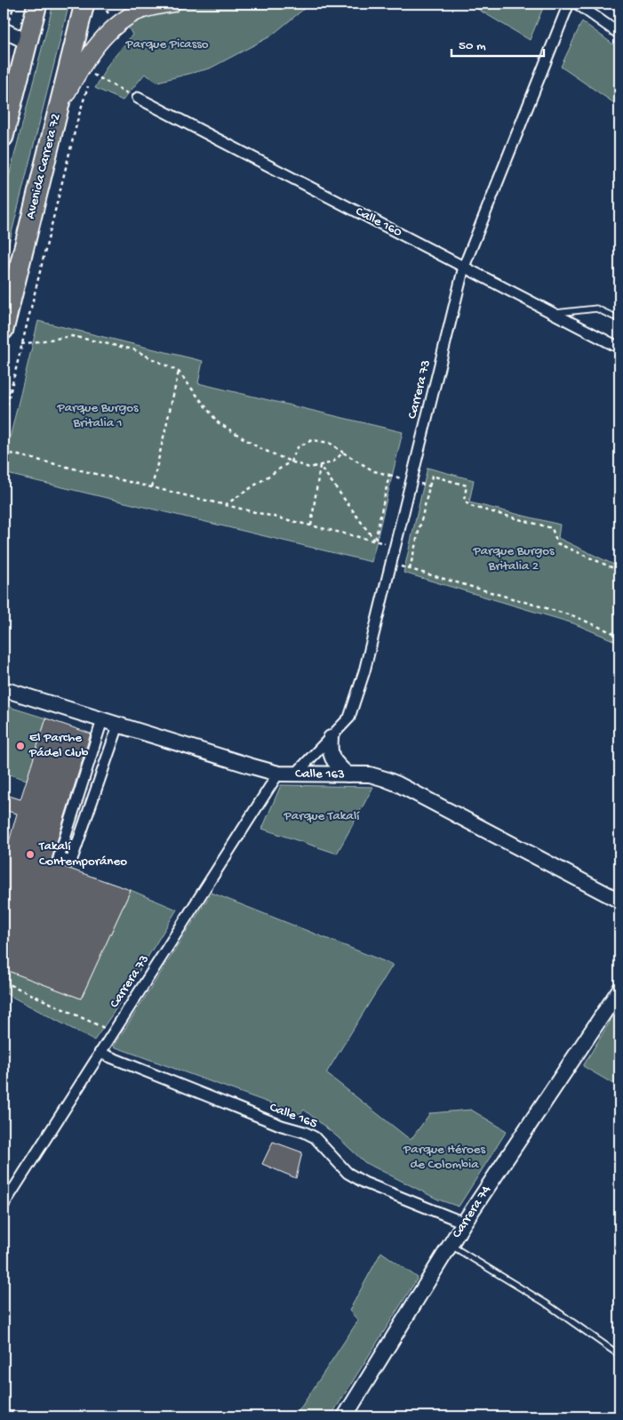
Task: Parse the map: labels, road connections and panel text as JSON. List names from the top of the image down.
{
  "streets": {
    "highway": ["Avenida Carrera 72"],
    "street": [
      "Calle 160",
      "Carrera 73",
      "Calle 163",
      "Calle 165",
      "Carrera 74"
    ]
  },
  "crossings": [
    ["Calle 160", "Carrera 73"],
    ["Carrera 73", "Calle 163"],
    ["Carrera 73", "Calle 165"],
    ["Calle 165", "Carrera 74"]
  ],
  "parks": [
    "Parque Picasso",
    "Parque Burgos Britalia 1",
    "Parque Burgos Britalia 2",
    "Parque Takalí",
    "Parque Héroes de Colombia"
  ],
  "places": ["El Parche Pádel Club", "Takalí Contemporáneo"],
  "scale_bar": "50 m"
}
